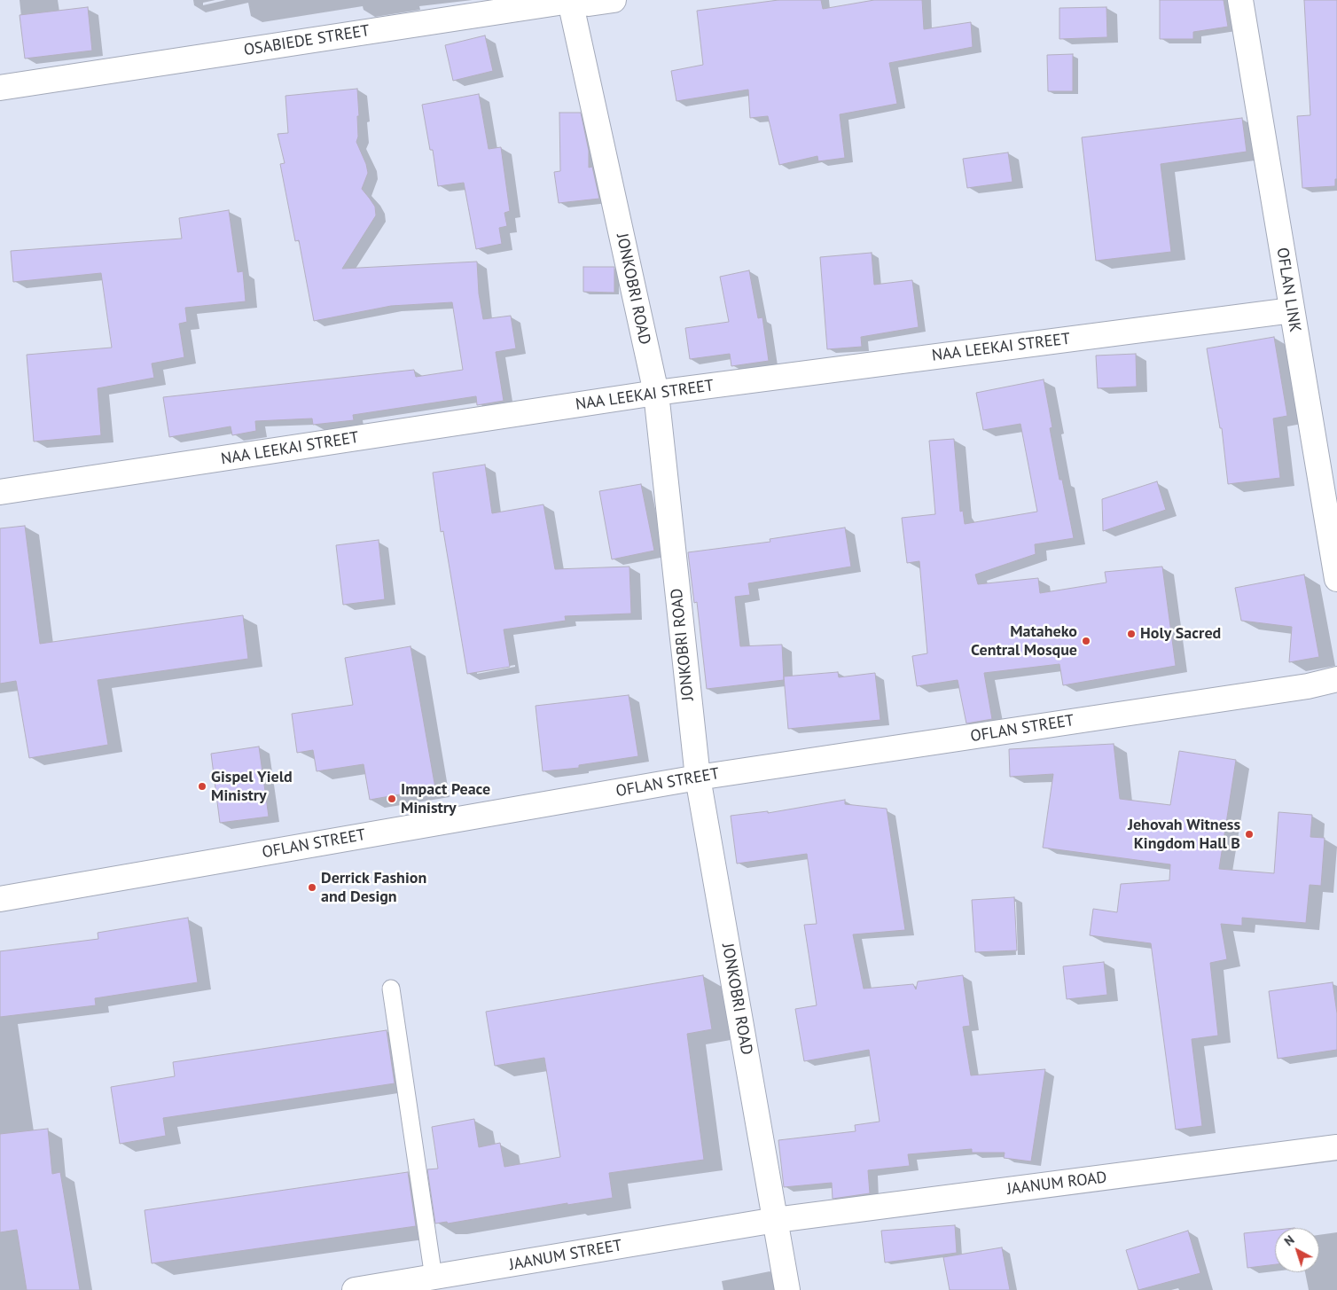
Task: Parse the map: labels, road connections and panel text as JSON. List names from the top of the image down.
{
  "streets": {
    "street": [
      "OSABIEDE STREET",
      "JONKOBRI ROAD",
      "OFLAN LINK",
      "NAA LEEKAI STREET",
      "OFLAN STREET",
      "JAANUM ROAD",
      "JAANUM STREET"
    ]
  },
  "crossings": [
    ["OSABIEDE STREET", "JONKOBRI ROAD"],
    ["JONKOBRI ROAD", "NAA LEEKAI STREET"],
    ["JONKOBRI ROAD", "OFLAN STREET"],
    ["JONKOBRI ROAD", "JAANUM ROAD"],
    ["JONKOBRI ROAD", "JAANUM STREET"],
    ["OFLAN LINK", "NAA LEEKAI STREET"],
    ["JAANUM ROAD", "JAANUM STREET"]
  ],
  "places": [
    "Holy Sacred",
    "Mataheko Central Mosque",
    "Gispel Yield Ministry",
    "Impact Peace Ministry",
    "Jehovah Witness Kingdom Hall B",
    "Derrick Fashion and Design"
  ],
  "north": "top left"
}
